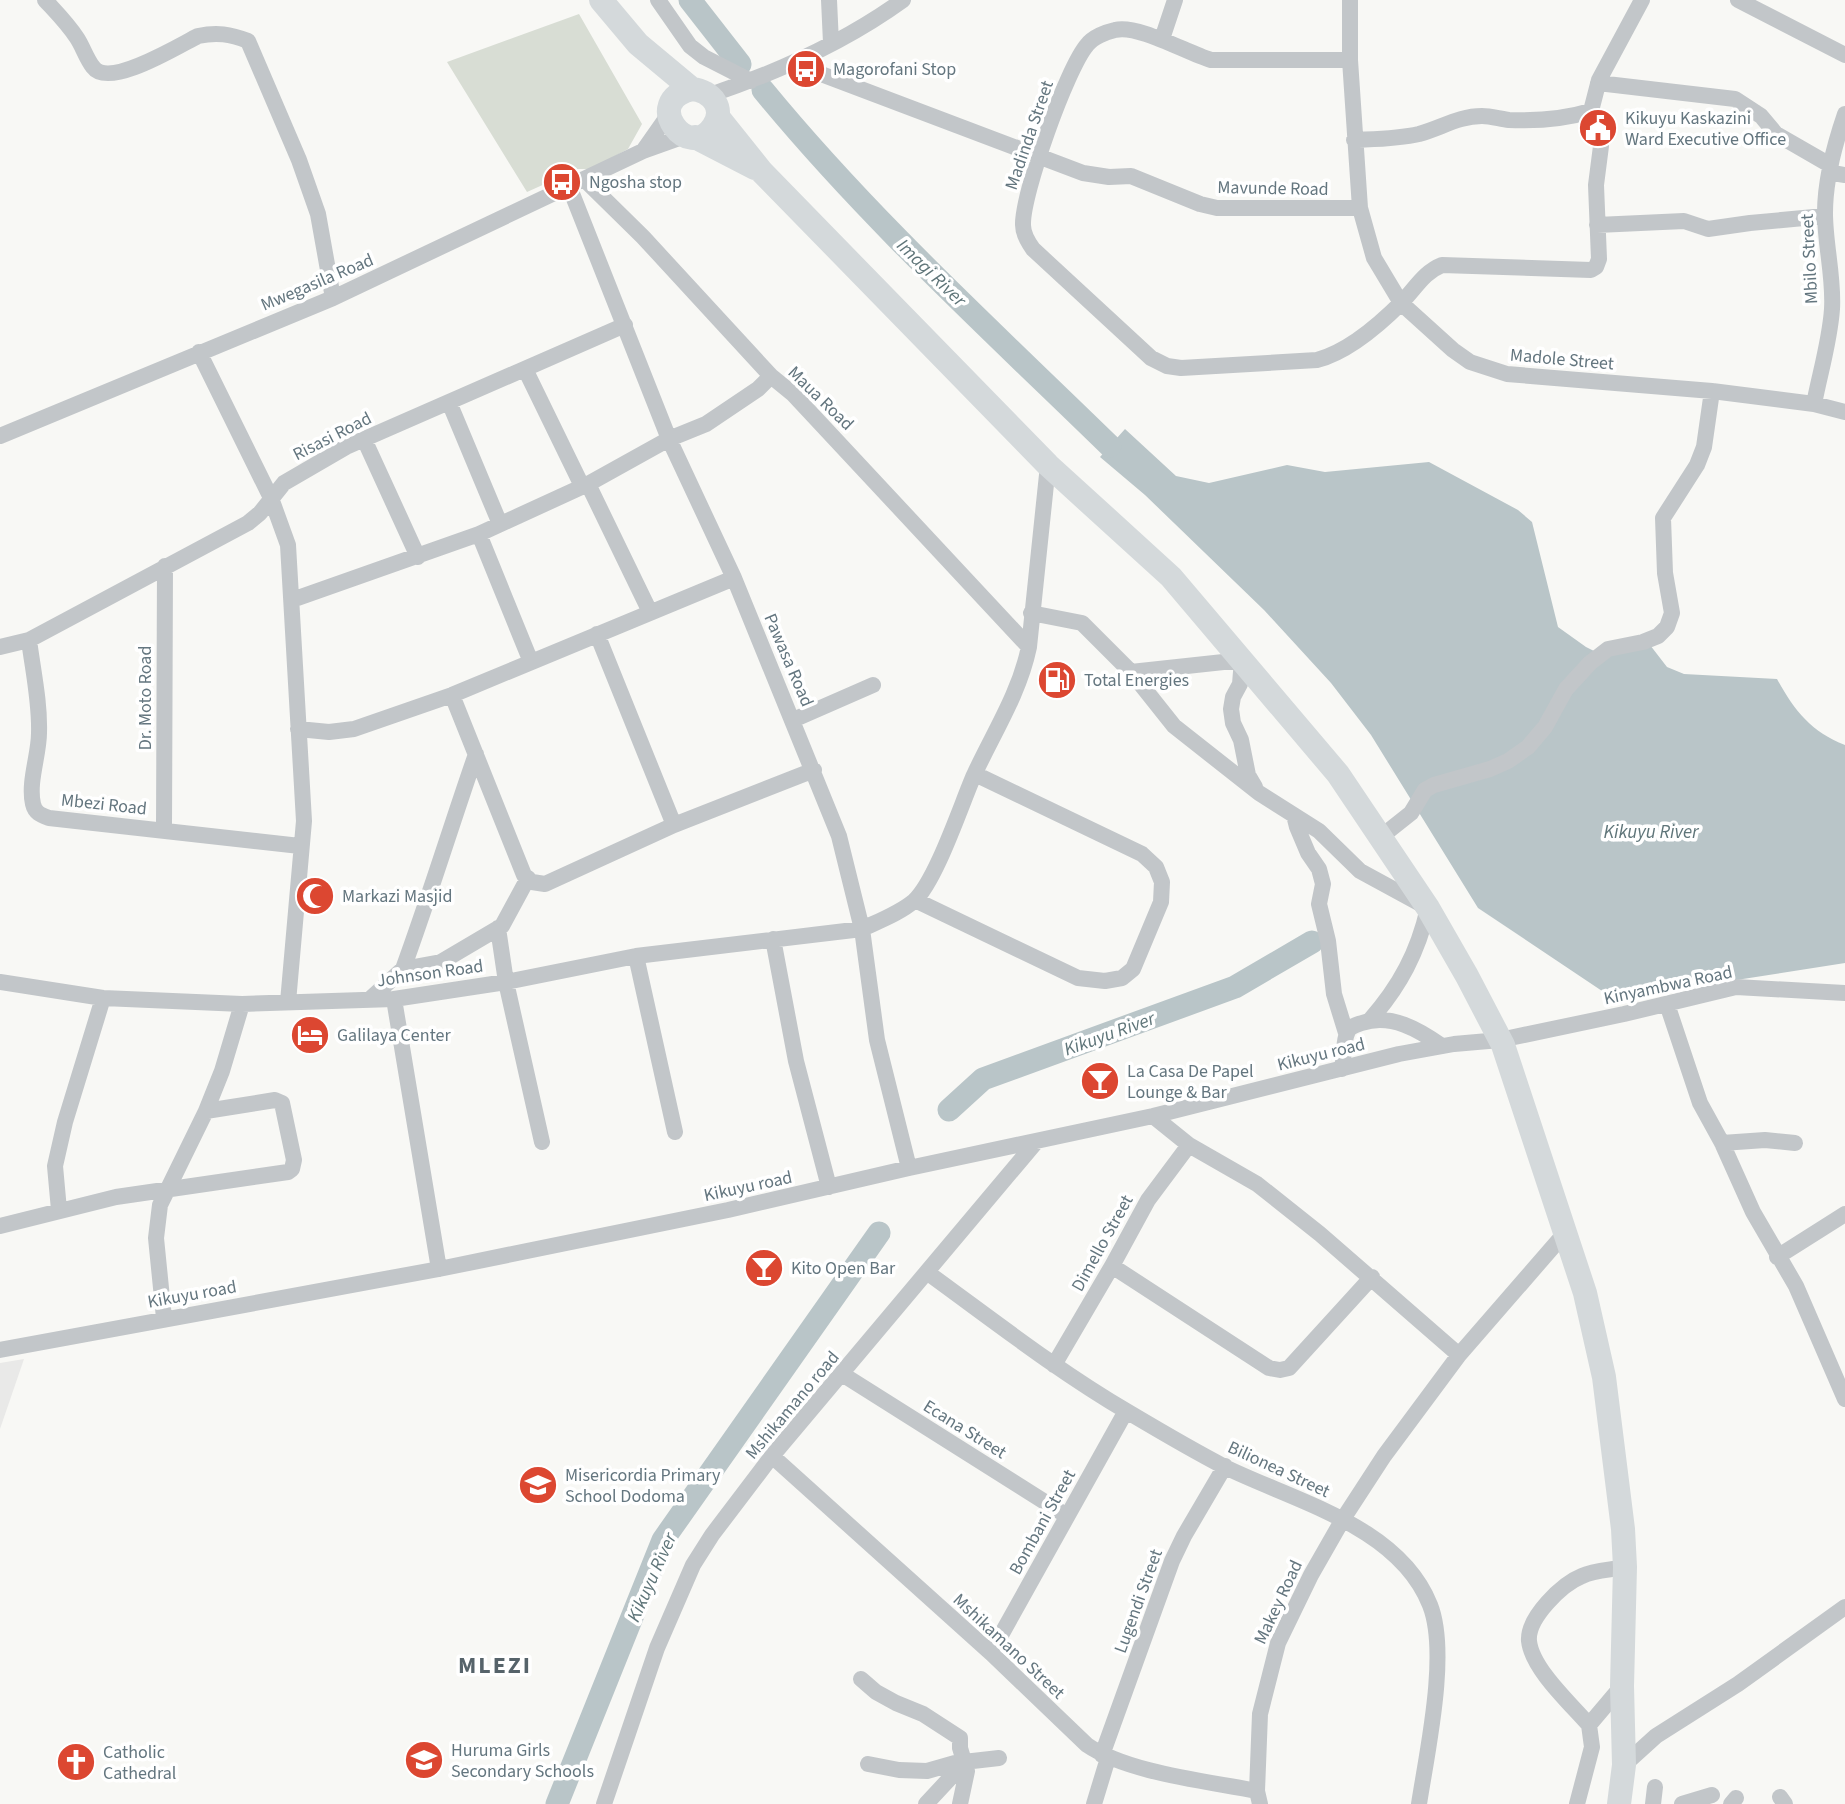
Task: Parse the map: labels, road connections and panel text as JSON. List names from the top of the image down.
{
  "streets": {
    "street": [
      "Madinda Street",
      "Mavunde Road",
      "Mbilo Street",
      "Mwegasila Road",
      "Madole Street",
      "Maua Road",
      "Risasi Road",
      "Pawasa Road",
      "Dr. Moto Road",
      "Mbezi Road",
      "Johnson Road",
      "Kinyambwa Road",
      "Kikuyu road",
      "Dimello Street",
      "Mshikamano road",
      "Ecana Street",
      "Bilionea Street",
      "Bombani Street",
      "Lugendi Street",
      "Makey Road",
      "Mshikamano Street"
    ]
  },
  "crossings": [
    ["Madinda Street", "Mavunde Road"],
    ["Madinda Street", "Madole Street"],
    ["Mavunde Road", "Madole Street"],
    ["Mbilo Street", "Madole Street"],
    ["Mwegasila Road", "Maua Road"],
    ["Mwegasila Road", "Pawasa Road"],
    ["Maua Road", "Pawasa Road"],
    ["Risasi Road", "Pawasa Road"],
    ["Risasi Road", "Dr. Moto Road"],
    ["Risasi Road", "Mbezi Road"],
    ["Pawasa Road", "Johnson Road"],
    ["Pawasa Road", "Kikuyu road"],
    ["Dr. Moto Road", "Mbezi Road"],
    ["Kinyambwa Road", "Kikuyu road"],
    ["Kikuyu road", "Mshikamano road"],
    ["Dimello Street", "Bilionea Street"],
    ["Mshikamano road", "Ecana Street"],
    ["Mshikamano road", "Bilionea Street"],
    ["Mshikamano road", "Mshikamano Street"],
    ["Ecana Street", "Bombani Street"],
    ["Bilionea Street", "Bombani Street"],
    ["Bilionea Street", "Lugendi Street"],
    ["Bilionea Street", "Makey Road"],
    ["Bombani Street", "Mshikamano Street"],
    ["Lugendi Street", "Mshikamano Street"],
    ["Makey Road", "Mshikamano Street"]
  ],
  "districts": ["MLEZI"],
  "water": ["Imagi River", "Kikuyu River"],
  "places": {
    "bus stop": ["Magorofani Stop", "Ngosha stop"],
    "public building": ["Kikuyu Kaskazini Ward Executive Office"],
    "fuel station": ["Total Energies"],
    "mosque": ["Markazi Masjid"],
    "hotel": ["Galilaya Center"],
    "bar": ["La Casa De Papel Lounge & Bar", "Kito Open Bar"],
    "school or university": ["Misericordia Primary School Dodoma", "Huruma Girls Secondary Schools"],
    "church": ["Catholic Cathedral"]
  }
}
